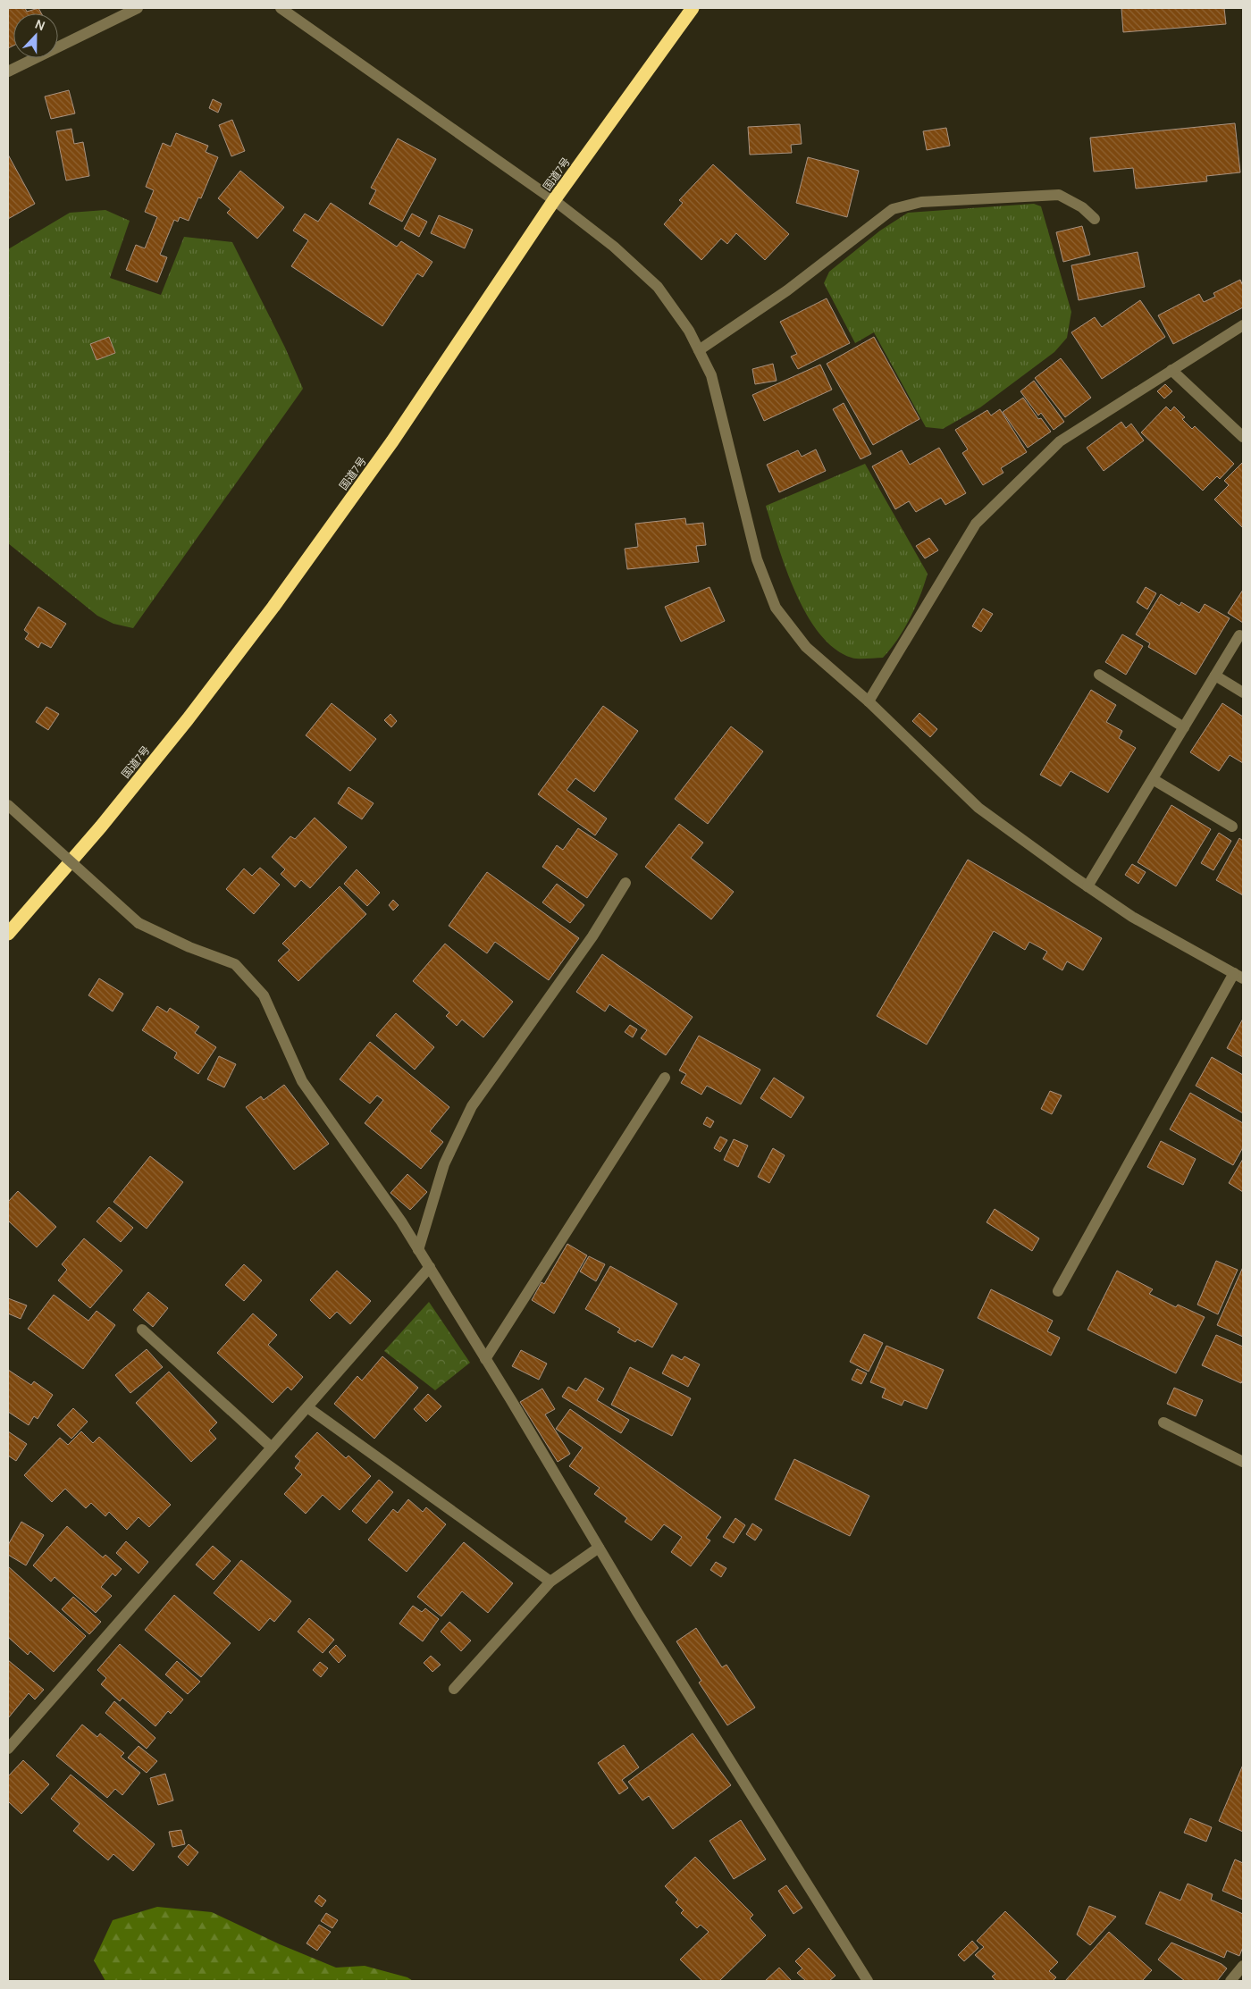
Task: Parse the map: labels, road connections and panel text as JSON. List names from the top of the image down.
{
  "streets": {
    "highway": ["国道7号"]
  },
  "north": "top"
}
